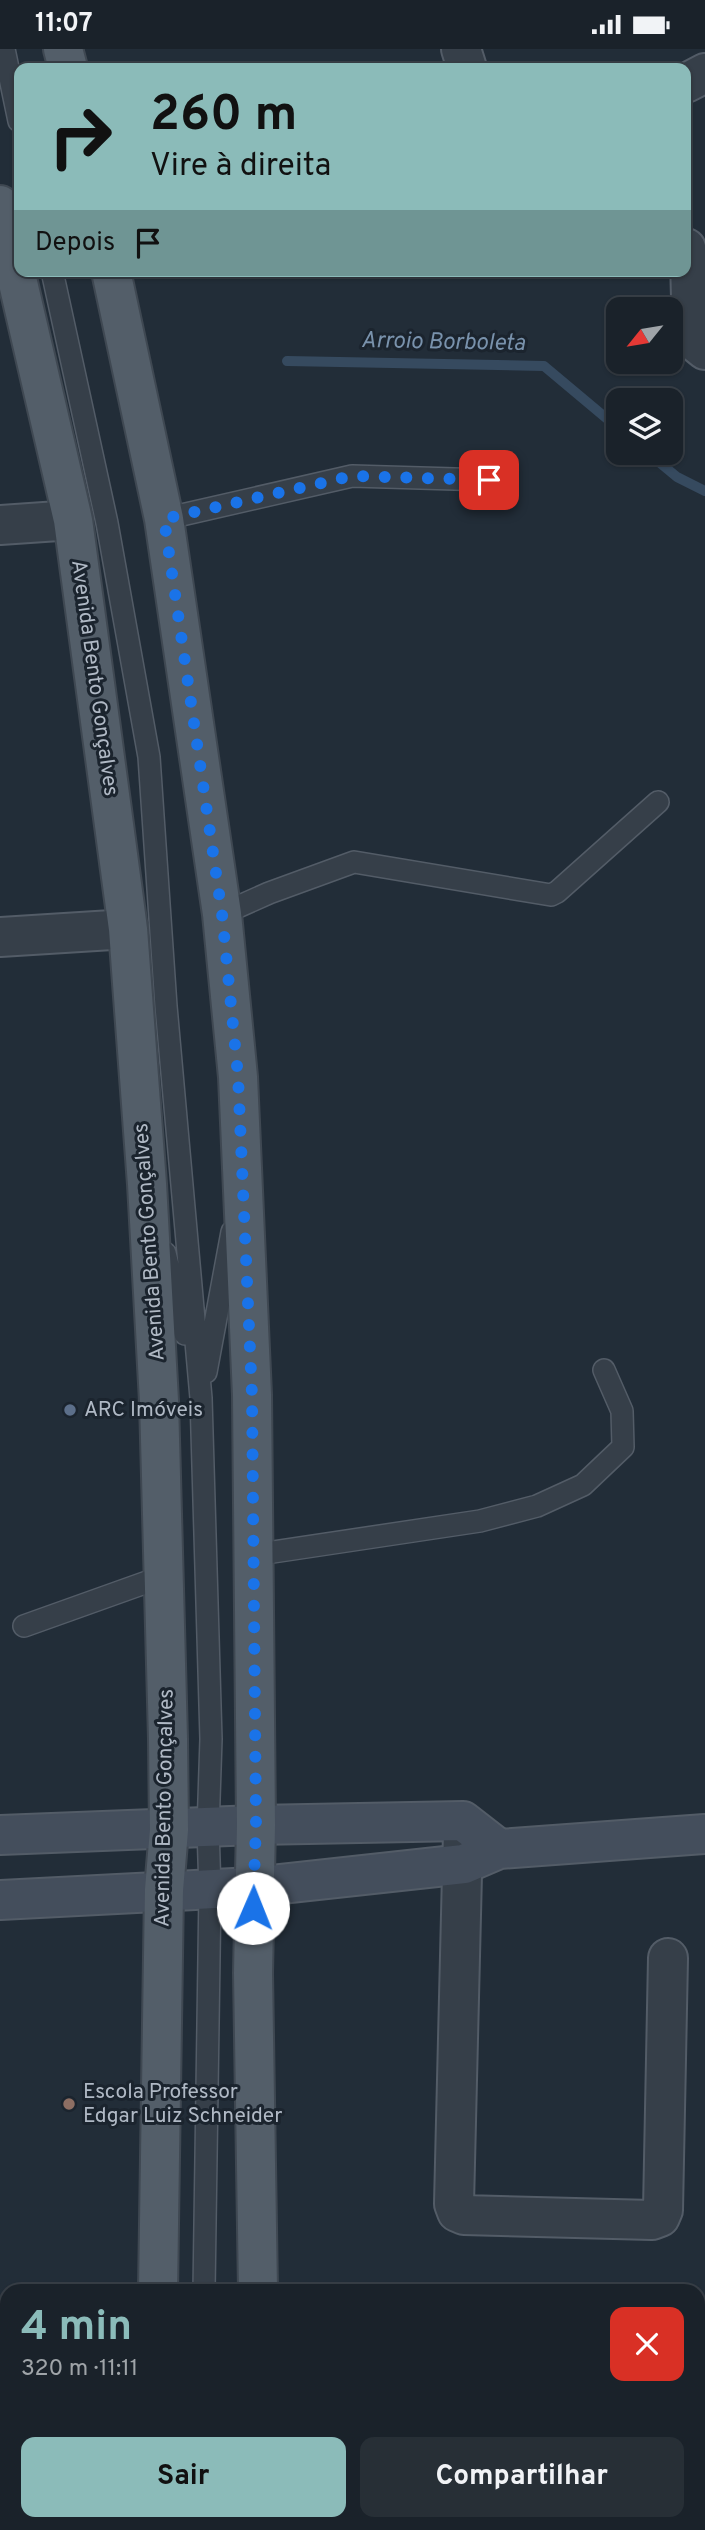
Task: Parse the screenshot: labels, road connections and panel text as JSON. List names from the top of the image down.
{
  "streets": {
    "main road": ["Avenida Bento Gonçalves"]
  },
  "water": ["Arroio Borboleta"],
  "places": ["ARC Imóveis", "Escola Professor Edgar Luiz Schneider"],
  "north": "bottom left",
  "page": {
    "status": "11:07",
    "turn": ["260 m", "Vire à direita"],
    "then": "Depois",
    "heading": ["4 min", "320 m · 11:11"],
    "buttons": ["Sair", "Compartilhar"]
  }
}
